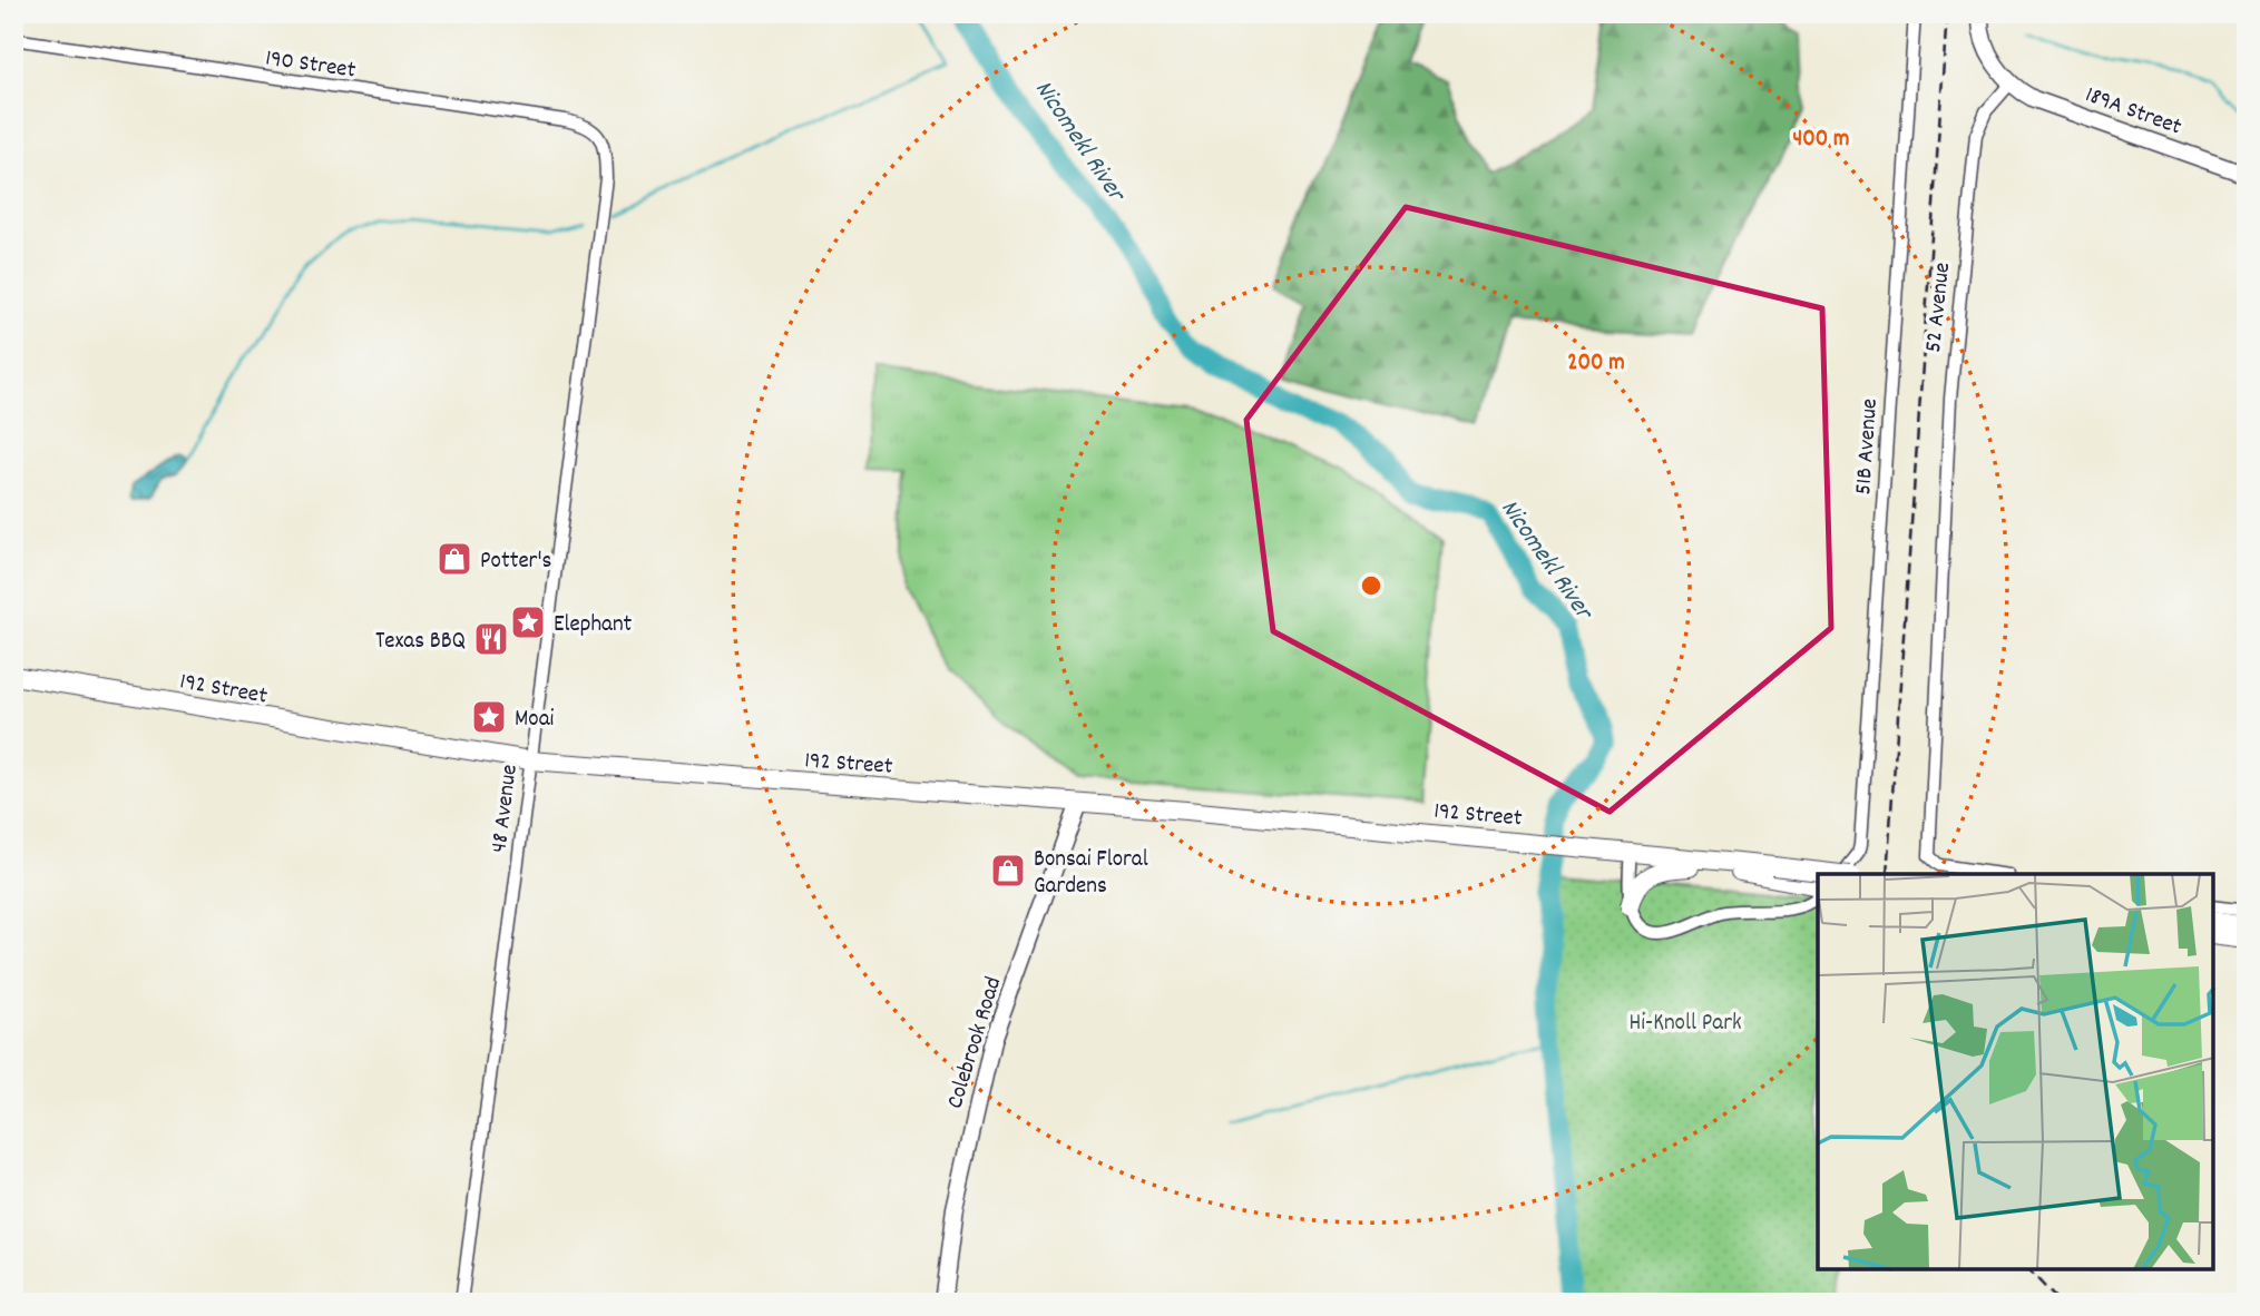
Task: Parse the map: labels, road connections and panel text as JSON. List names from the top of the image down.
{
  "streets": {
    "main road": ["192 Street"],
    "street": [
      "190 Street",
      "189A Street",
      "52 Avenue",
      "51B Avenue",
      "48 Avenue",
      "Colebrook Road"
    ]
  },
  "crossings": [
    ["190 Street", "48 Avenue"],
    ["189A Street", "52 Avenue"],
    ["192 Street", "48 Avenue"],
    ["192 Street", "Colebrook Road"]
  ],
  "water": ["Nicomekl River"],
  "parks": ["Hi-Knoll Park"],
  "places": {
    "shop": ["Potter's", "Bonsai Floral Gardens"],
    "place": ["Elephant", "Moai"],
    "restaurant": ["Texas BBQ"]
  },
  "rings": ["400 m", "200 m"]
}
